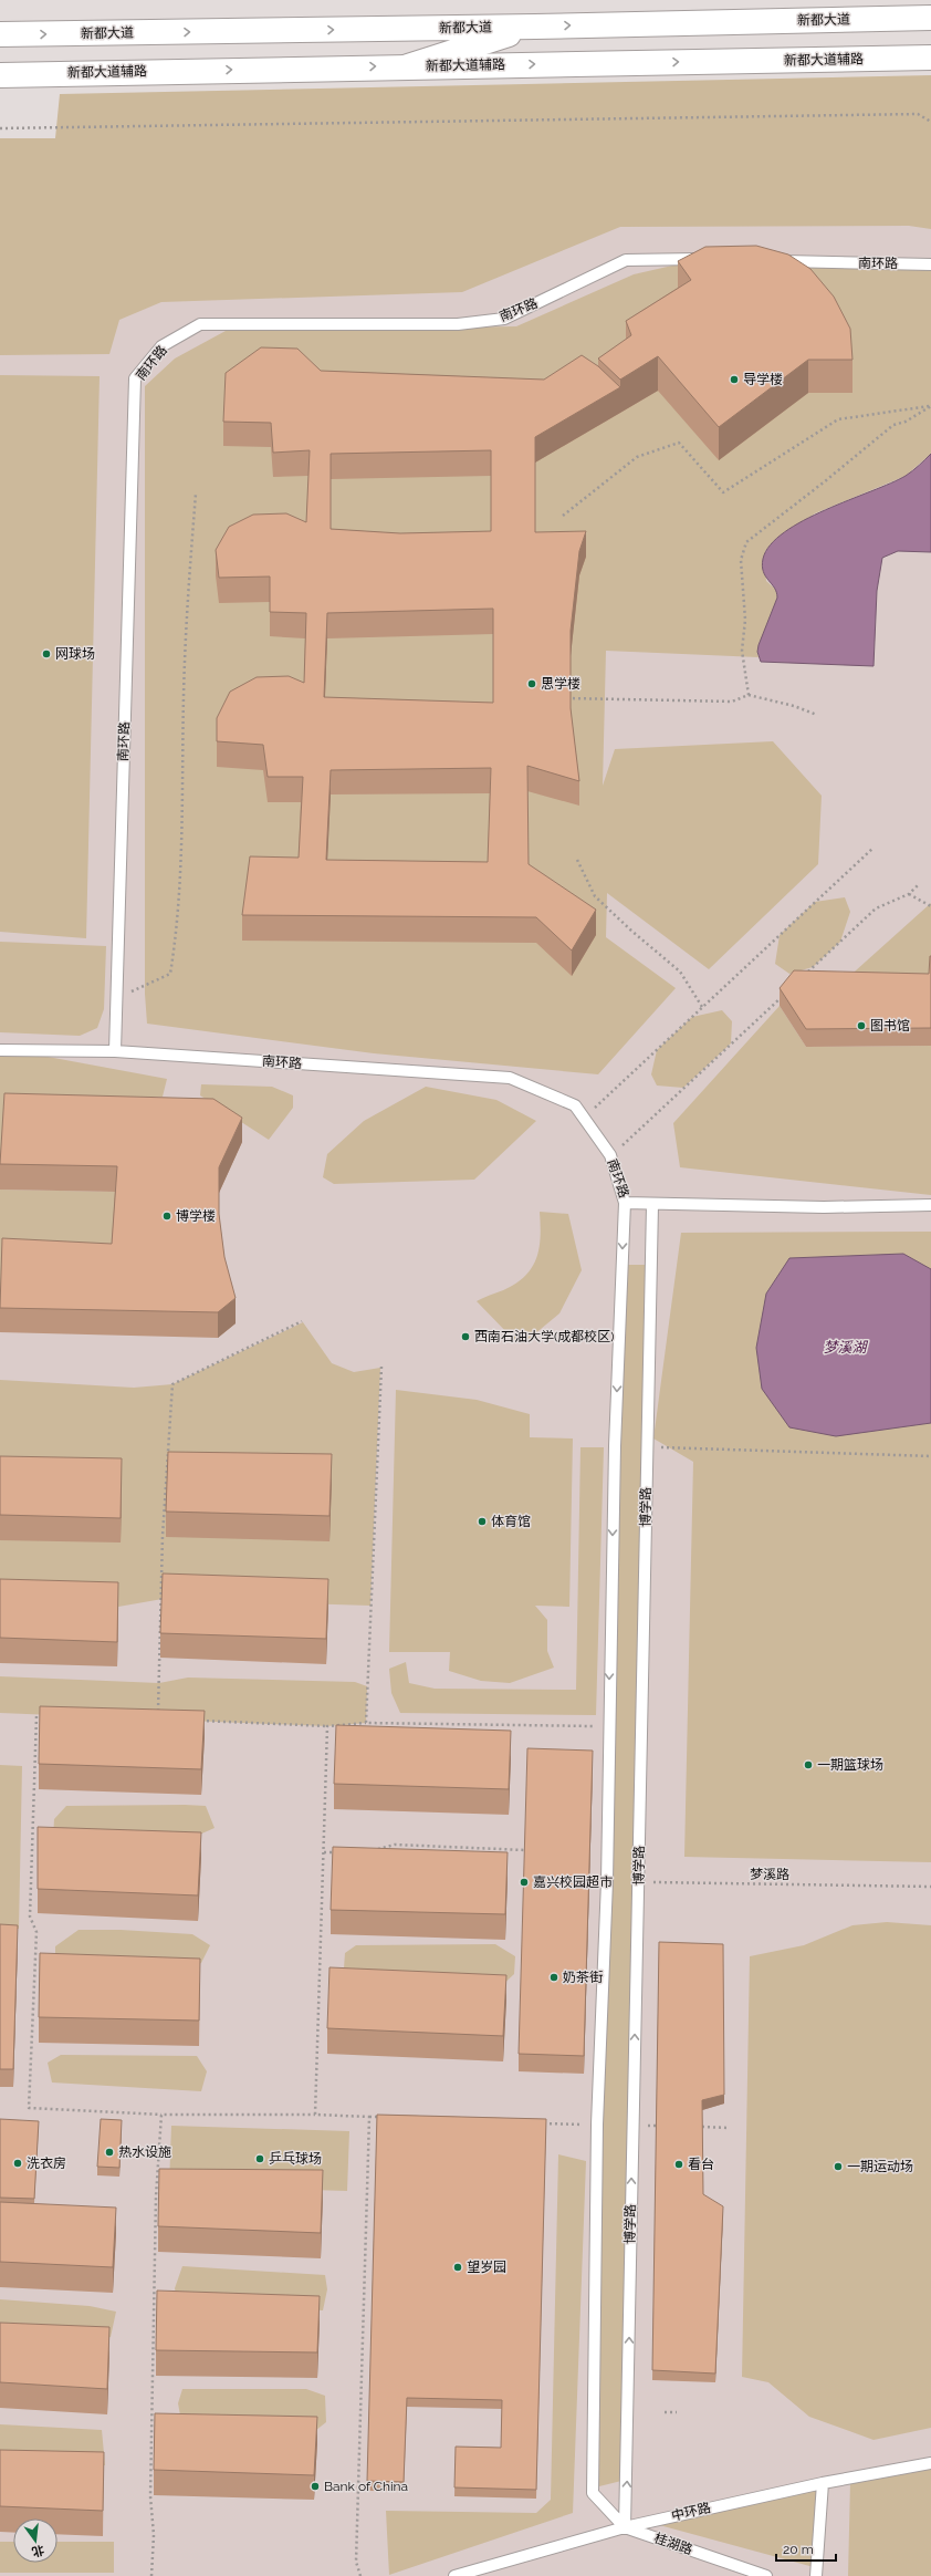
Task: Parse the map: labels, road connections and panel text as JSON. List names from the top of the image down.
{
  "streets": {
    "main road": ["新都大道", "新都大道辅路"],
    "lane": [
      "南环路",
      "博学路",
      "中环路",
      "桂湖路"
    ],
    "path": ["梦溪路"]
  },
  "crossings": [
    ["南环路", "博学路"],
    ["博学路", "梦溪路"],
    ["博学路", "中环路"],
    ["博学路", "桂湖路"],
    ["中环路", "桂湖路"]
  ],
  "one_way": ["新都大道", "新都大道辅路"],
  "water": ["梦溪湖"],
  "places": [
    "导学楼",
    "网球场",
    "思学楼",
    "图书馆",
    "博学楼",
    "西南石油大学(成都校区)",
    "体育馆",
    "一期篮球场",
    "嘉兴校园超市",
    "奶茶街",
    "热水设施",
    "乒乓球场",
    "洗衣房",
    "看台",
    "一期运动场",
    "望岁园",
    "Bank of China"
  ],
  "scale_bar": "20 m",
  "north": "bottom"
}
